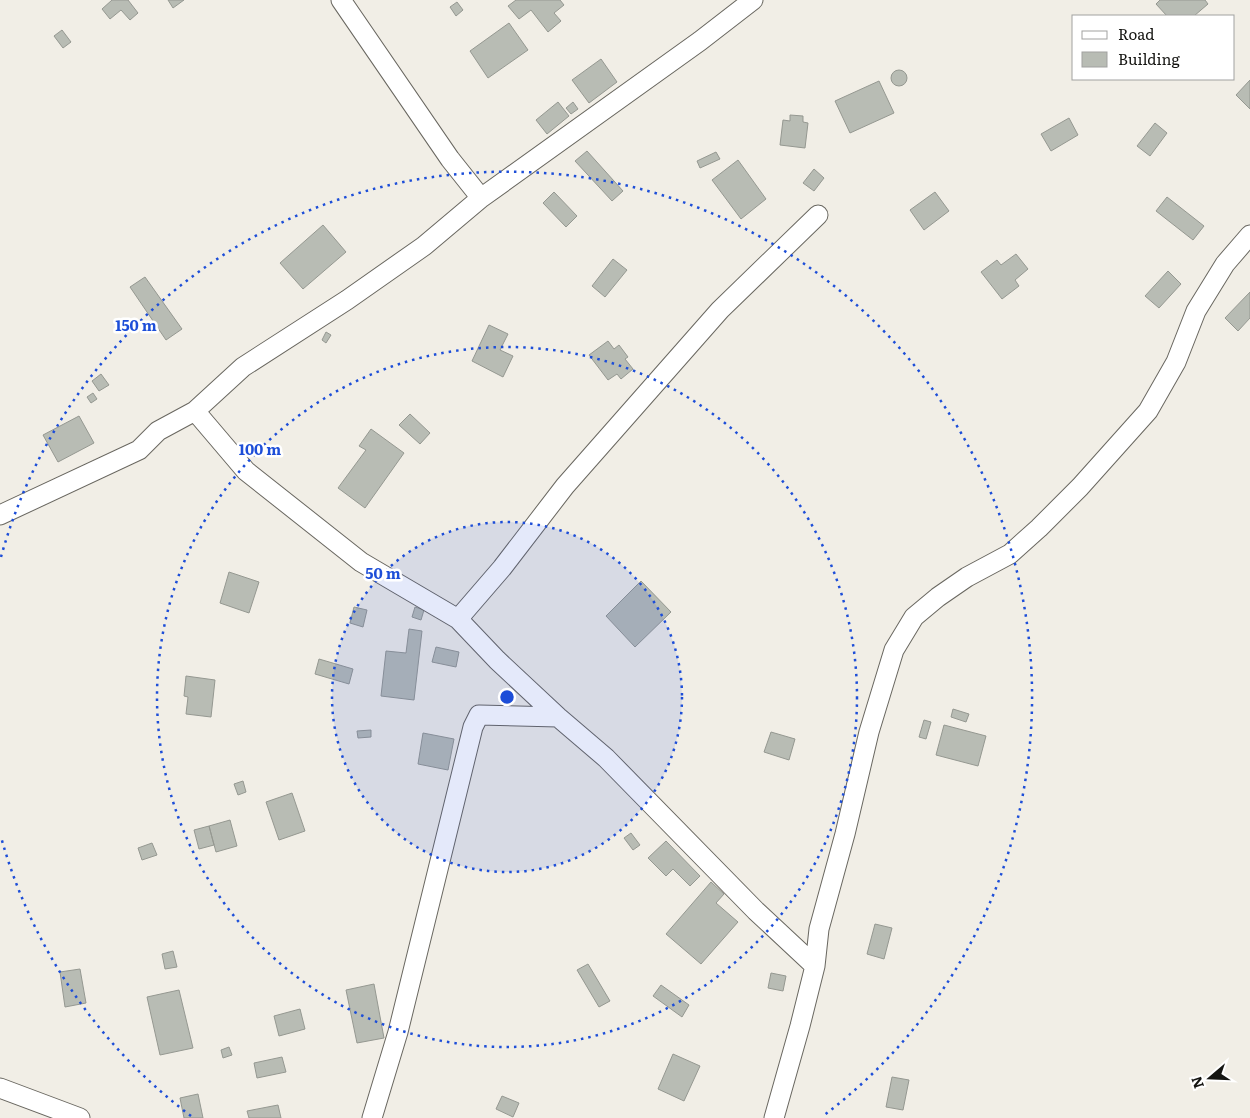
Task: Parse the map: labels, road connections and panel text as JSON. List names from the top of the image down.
{
  "legend": ["Road", "Building"],
  "north": "left",
  "rings": ["150 m", "100 m", "50 m"]
}
